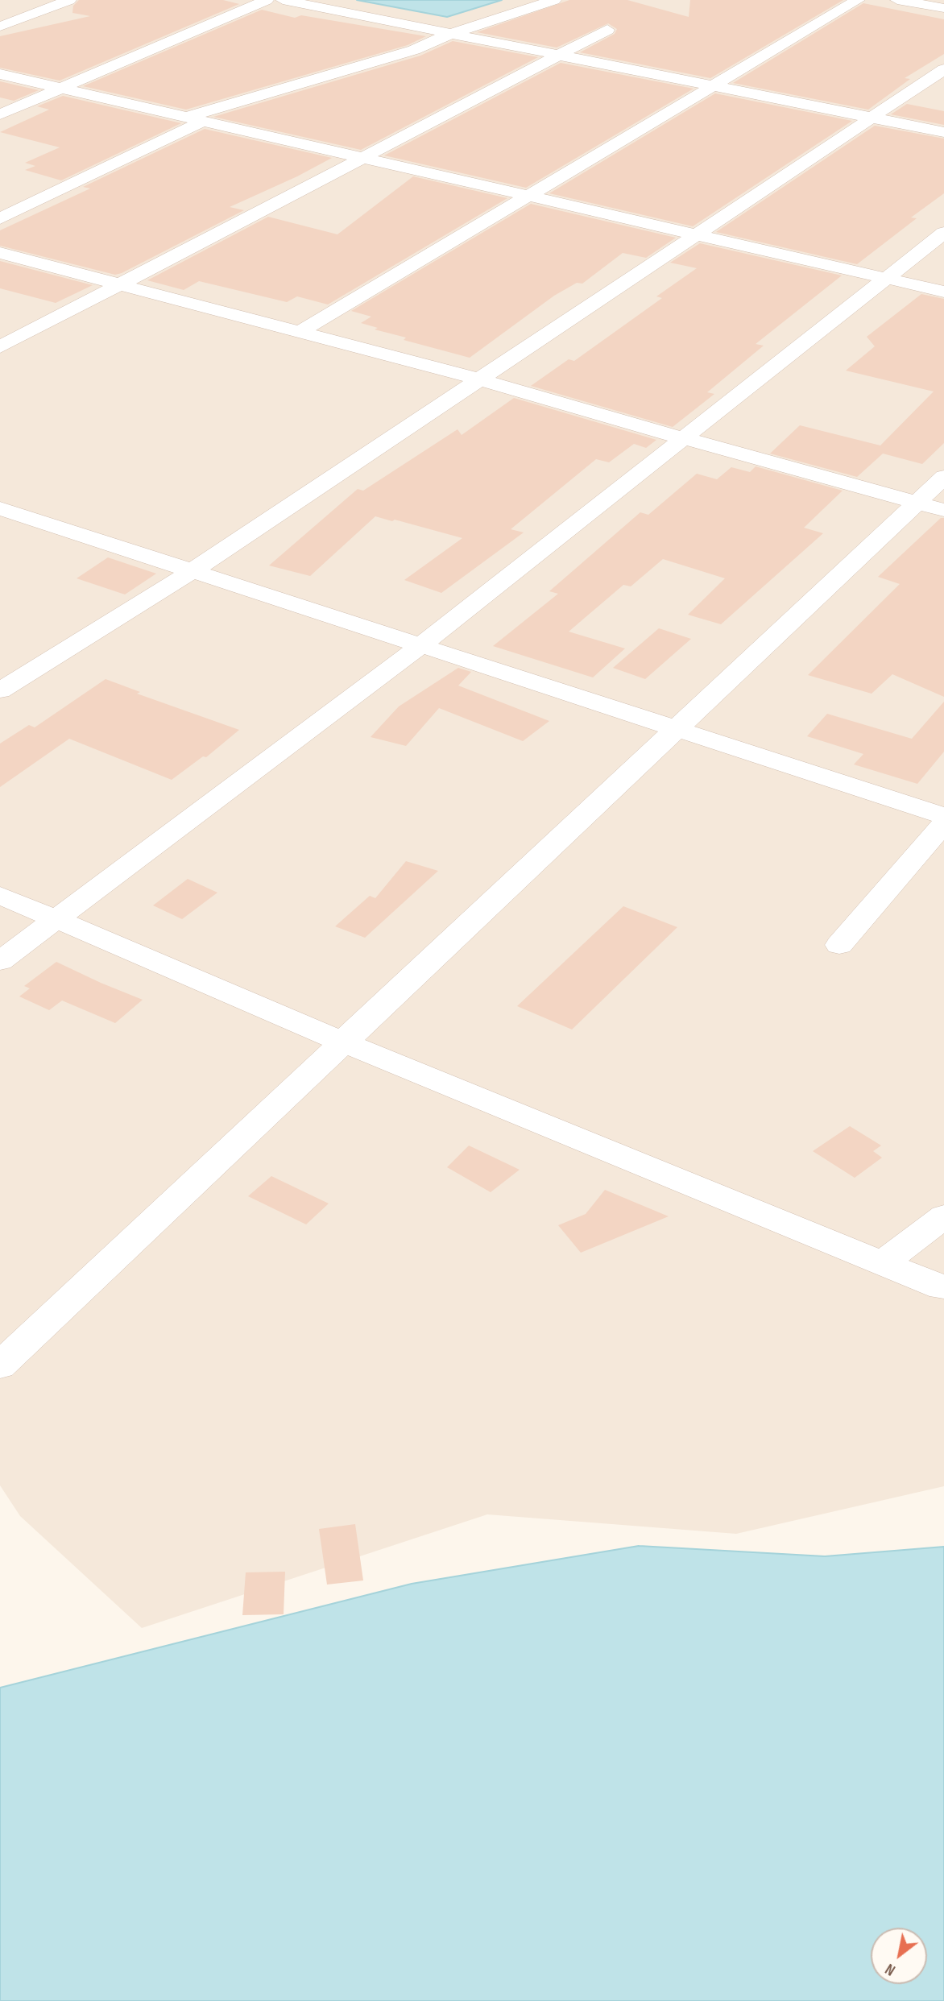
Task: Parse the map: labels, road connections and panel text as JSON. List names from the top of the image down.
{
  "north": "bottom left"
}
